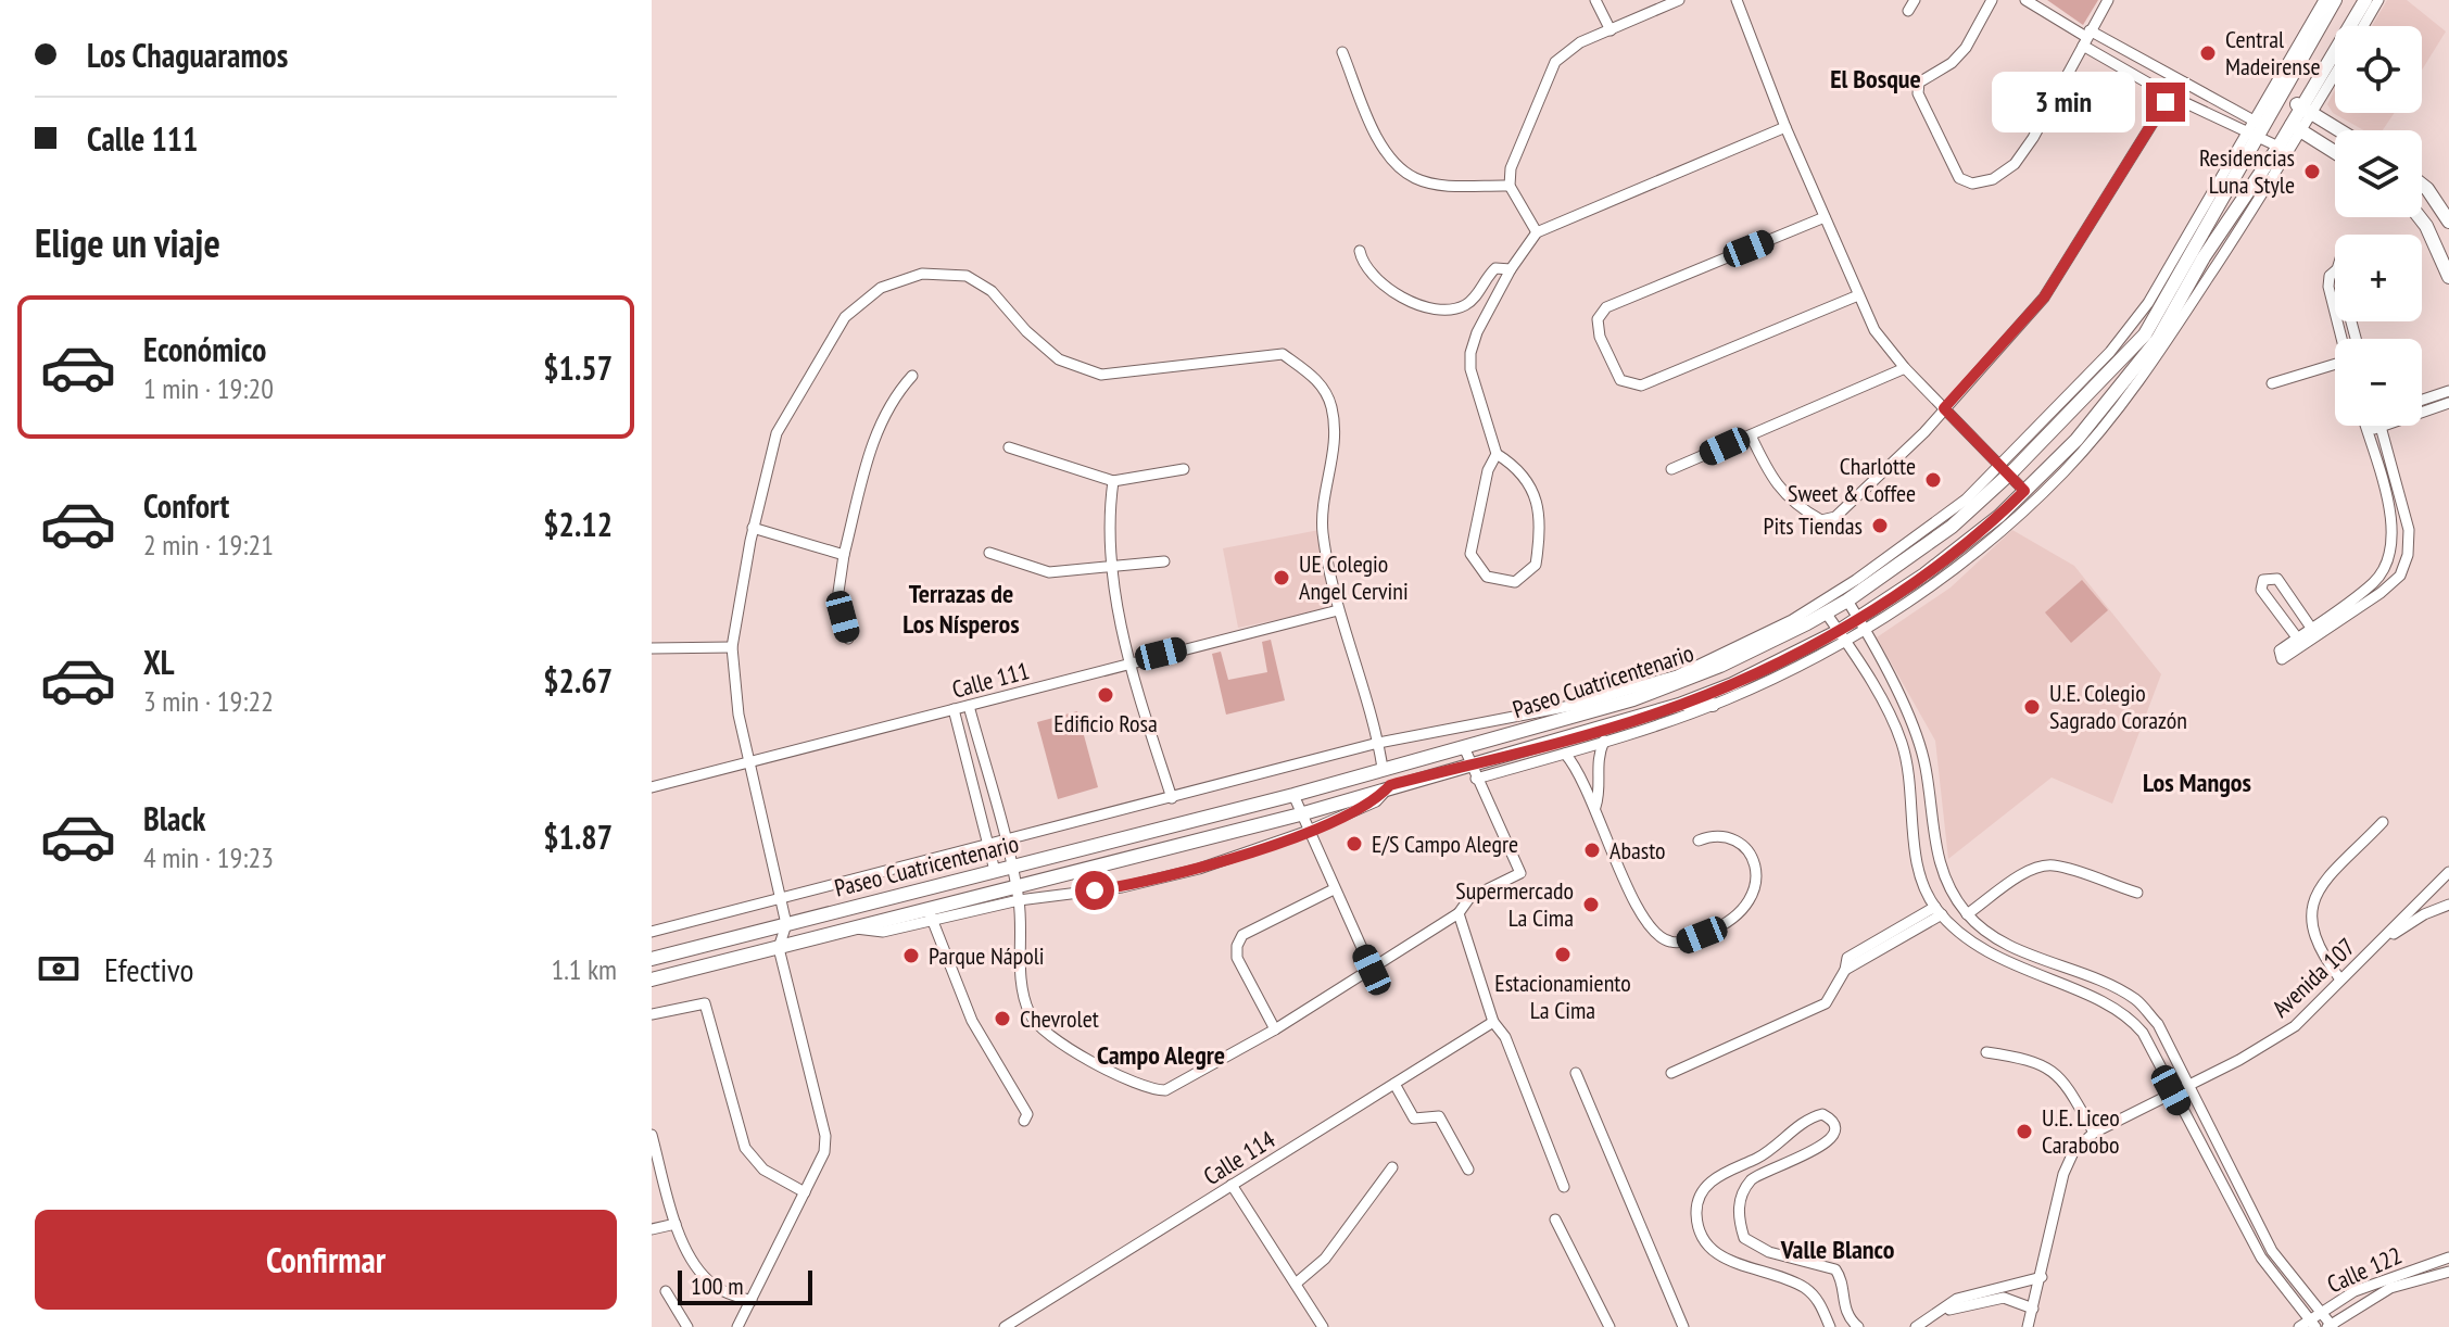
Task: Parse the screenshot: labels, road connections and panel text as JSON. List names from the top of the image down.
{
  "streets": {
    "street": [
      "Calle 111",
      "Paseo Cuatricentenario",
      "Avenida 107",
      "Calle 114",
      "Calle 122"
    ]
  },
  "districts": [
    "El Bosque",
    "Terrazas de Los Nísperos",
    "Los Mangos",
    "Campo Alegre",
    "Valle Blanco"
  ],
  "places": [
    "Central Madeirense",
    "Residencias Luna Style",
    "Charlotte Sweet & Coffee",
    "Pits Tiendas",
    "UE Colegio Angel Cervini",
    "Edificio Rosa",
    "U.E. Colegio Sagrado Corazón",
    "E/S Campo Alegre",
    "Abasto",
    "Supermercado La Cima",
    "Estacionamiento La Cima",
    "Parque Nápoli",
    "Chevrolet",
    "U.E. Liceo Carabobo"
  ],
  "scale_bar": "100 m",
  "page": {
    "banner": ["Los Chaguaramos", "Calle 111"],
    "map_buttons": ["+", "−"],
    "bubble": "3 min",
    "heading": "Elige un viaje",
    "list": [
      {
        "name": "Económico",
        "note": "1 min · 19:20",
        "value": "$1.57"
      },
      {
        "name": "Confort",
        "note": "2 min · 19:21",
        "value": "$2.12"
      },
      {
        "name": "XL",
        "note": "3 min · 19:22",
        "value": "$2.67"
      },
      {
        "name": "Black",
        "note": "4 min · 19:23",
        "value": "$1.87"
      }
    ],
    "pay": ["Efectivo", "1.1 km"],
    "buttons": "Confirmar",
    "scale": "100 m"
  }
}
